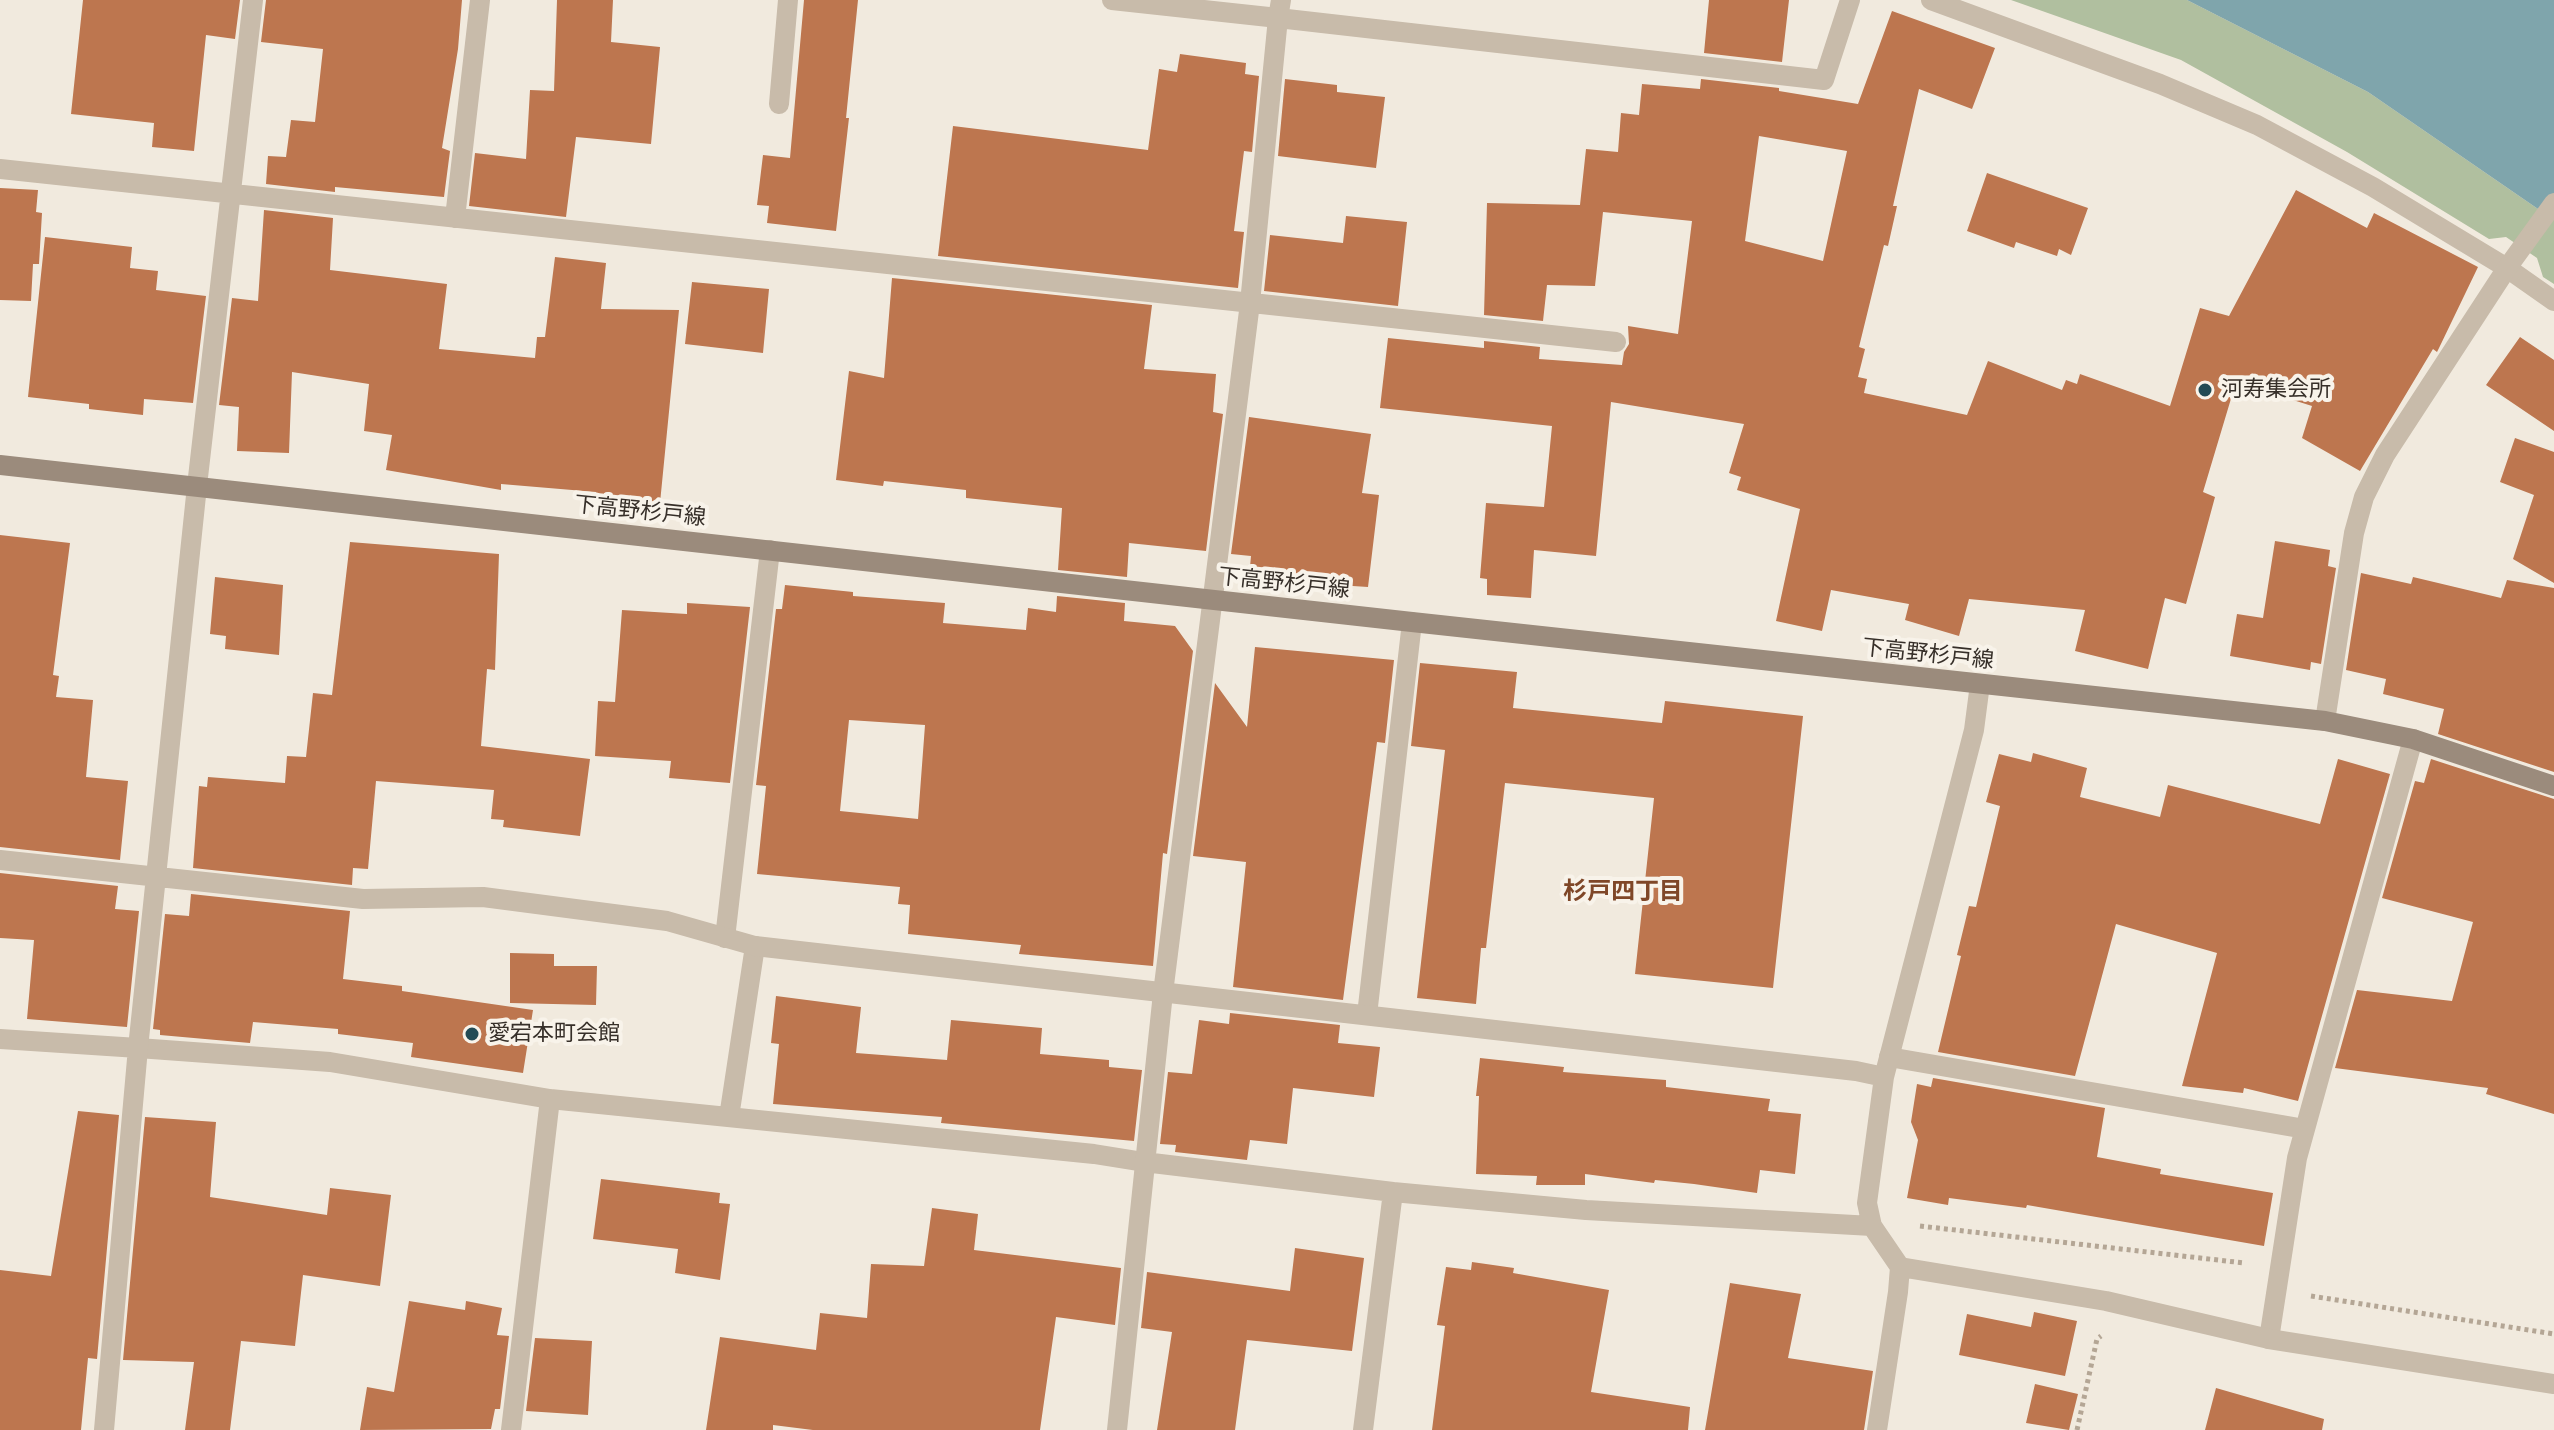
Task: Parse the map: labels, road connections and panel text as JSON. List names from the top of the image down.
{
  "streets": {
    "main road": ["下高野杉戸線"]
  },
  "districts": ["杉戸四丁目"],
  "places": ["河寿集会所", "愛宕本町会館"]
}
